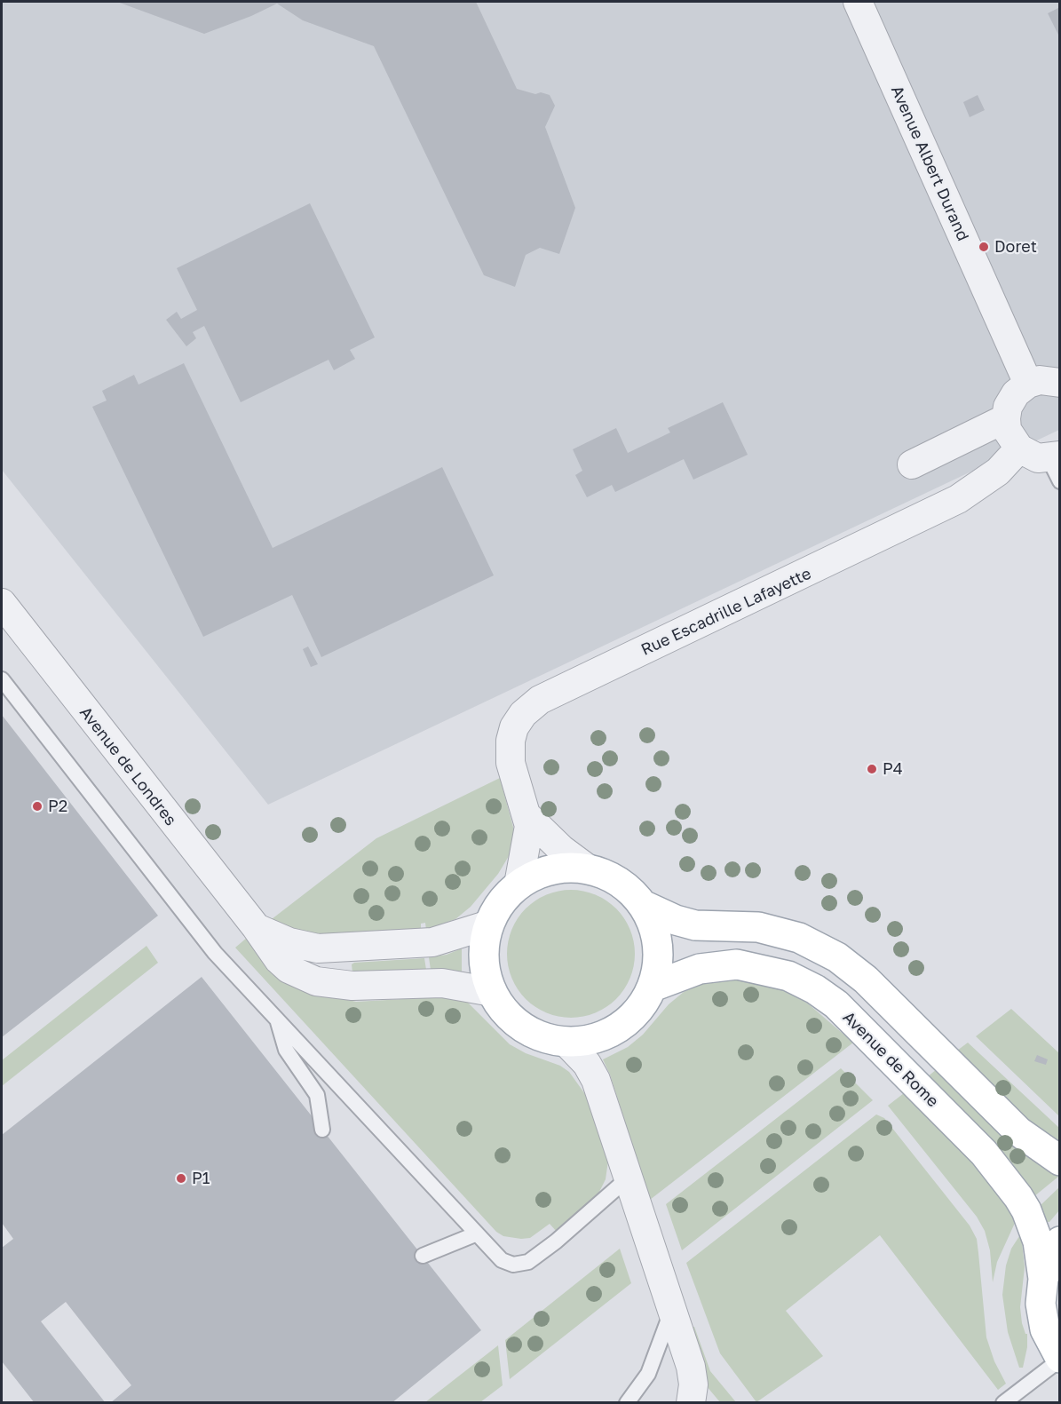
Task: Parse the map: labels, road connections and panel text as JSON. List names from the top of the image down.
{
  "streets": {
    "main road": ["Avenue de Rome"],
    "street": ["Avenue Albert Durand", "Rue Escadrille Lafayette", "Avenue de Londres"]
  },
  "crossings": [
    ["Rue Escadrille Lafayette", "Avenue de Londres"],
    ["Rue Escadrille Lafayette", "Avenue de Rome"],
    ["Avenue de Londres", "Avenue de Rome"]
  ],
  "places": [
    "Doret",
    "P4",
    "P2",
    "P1"
  ]
}
